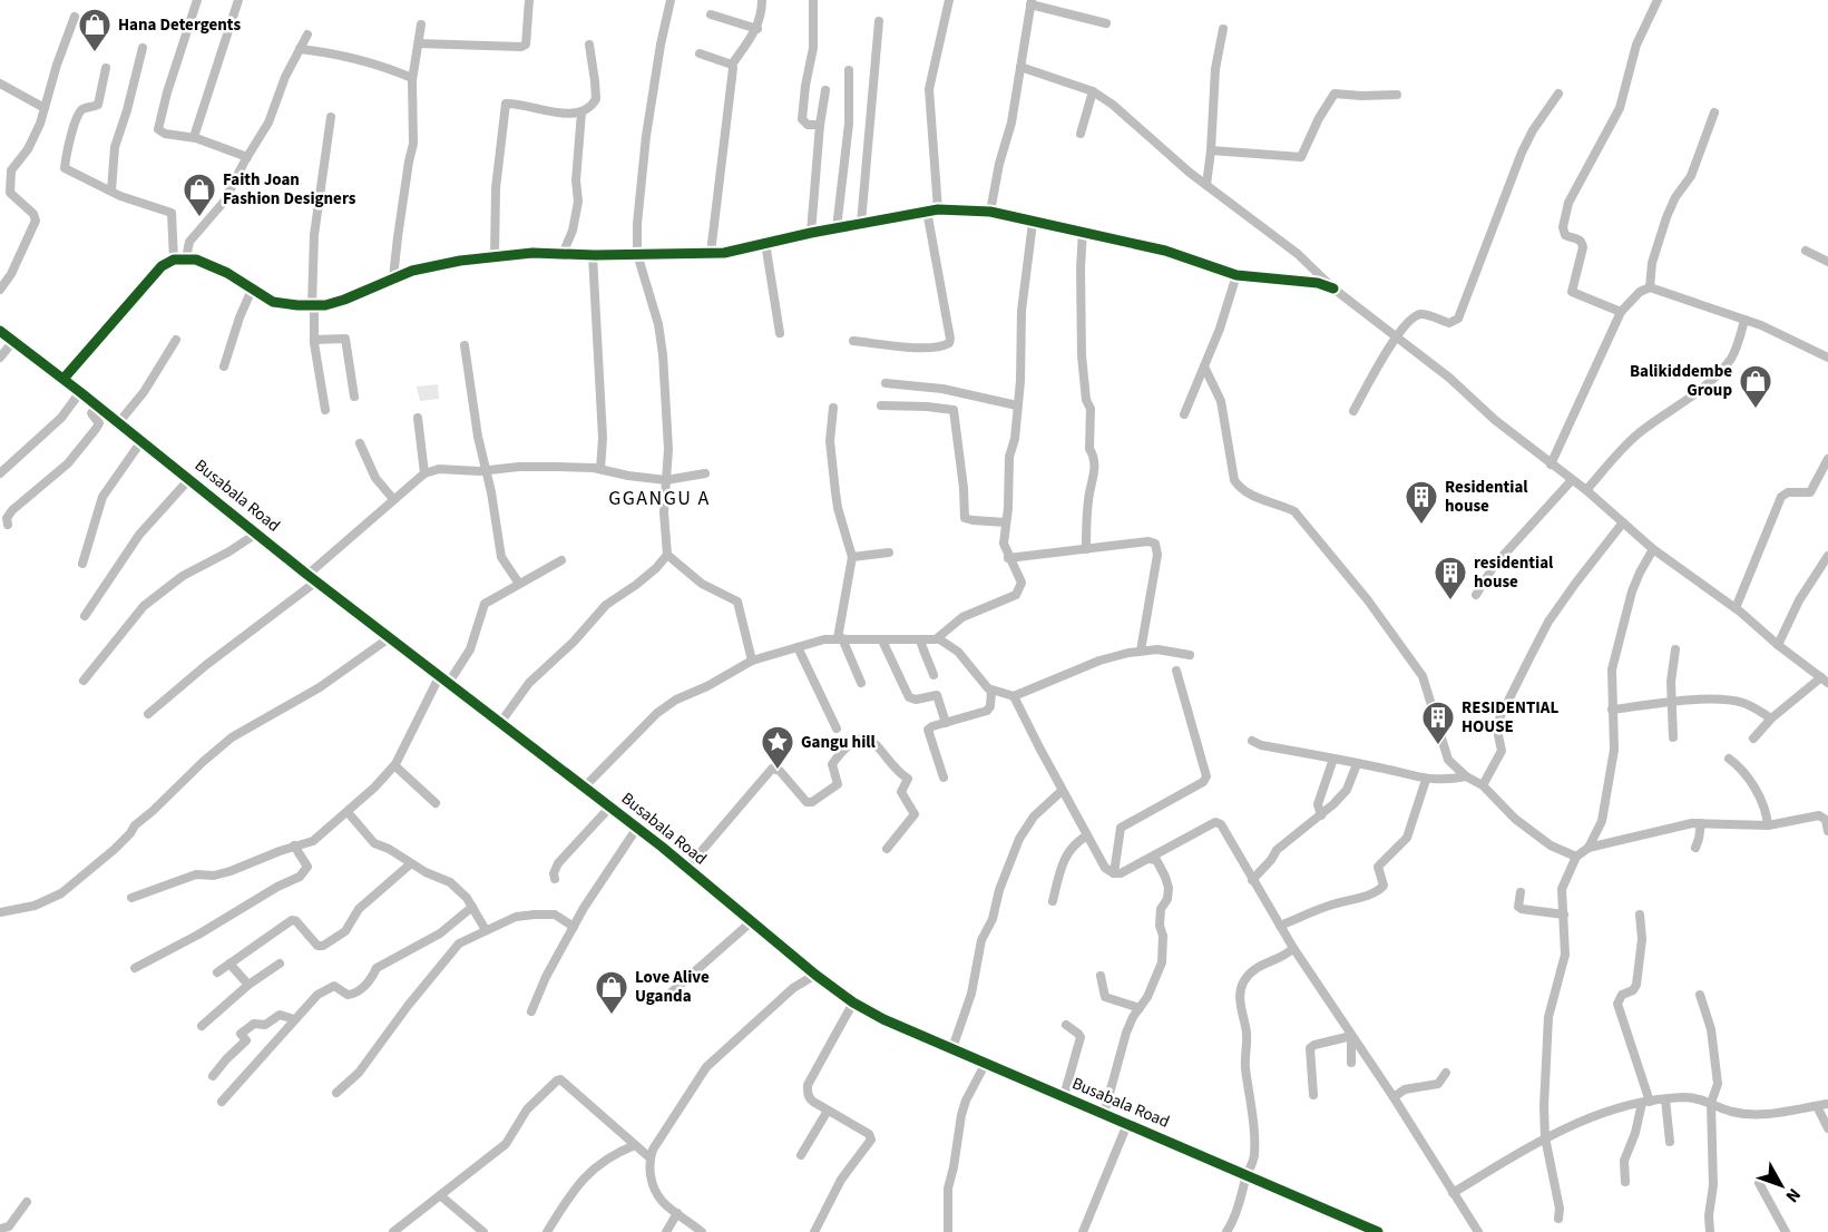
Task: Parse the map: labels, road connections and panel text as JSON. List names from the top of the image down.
{
  "streets": {
    "street": ["Busabala Road"]
  },
  "districts": ["GGANGU A"],
  "places": {
    "shop": [
      "Hana Detergents",
      "Faith Joan Fashion Designers",
      "Balikiddembe Group",
      "Love Alive Uganda"
    ],
    "building": ["Residential house", "residential house", "RESIDENTIAL HOUSE"],
    "place": ["Gangu hill"]
  },
  "north": "bottom right"
}
